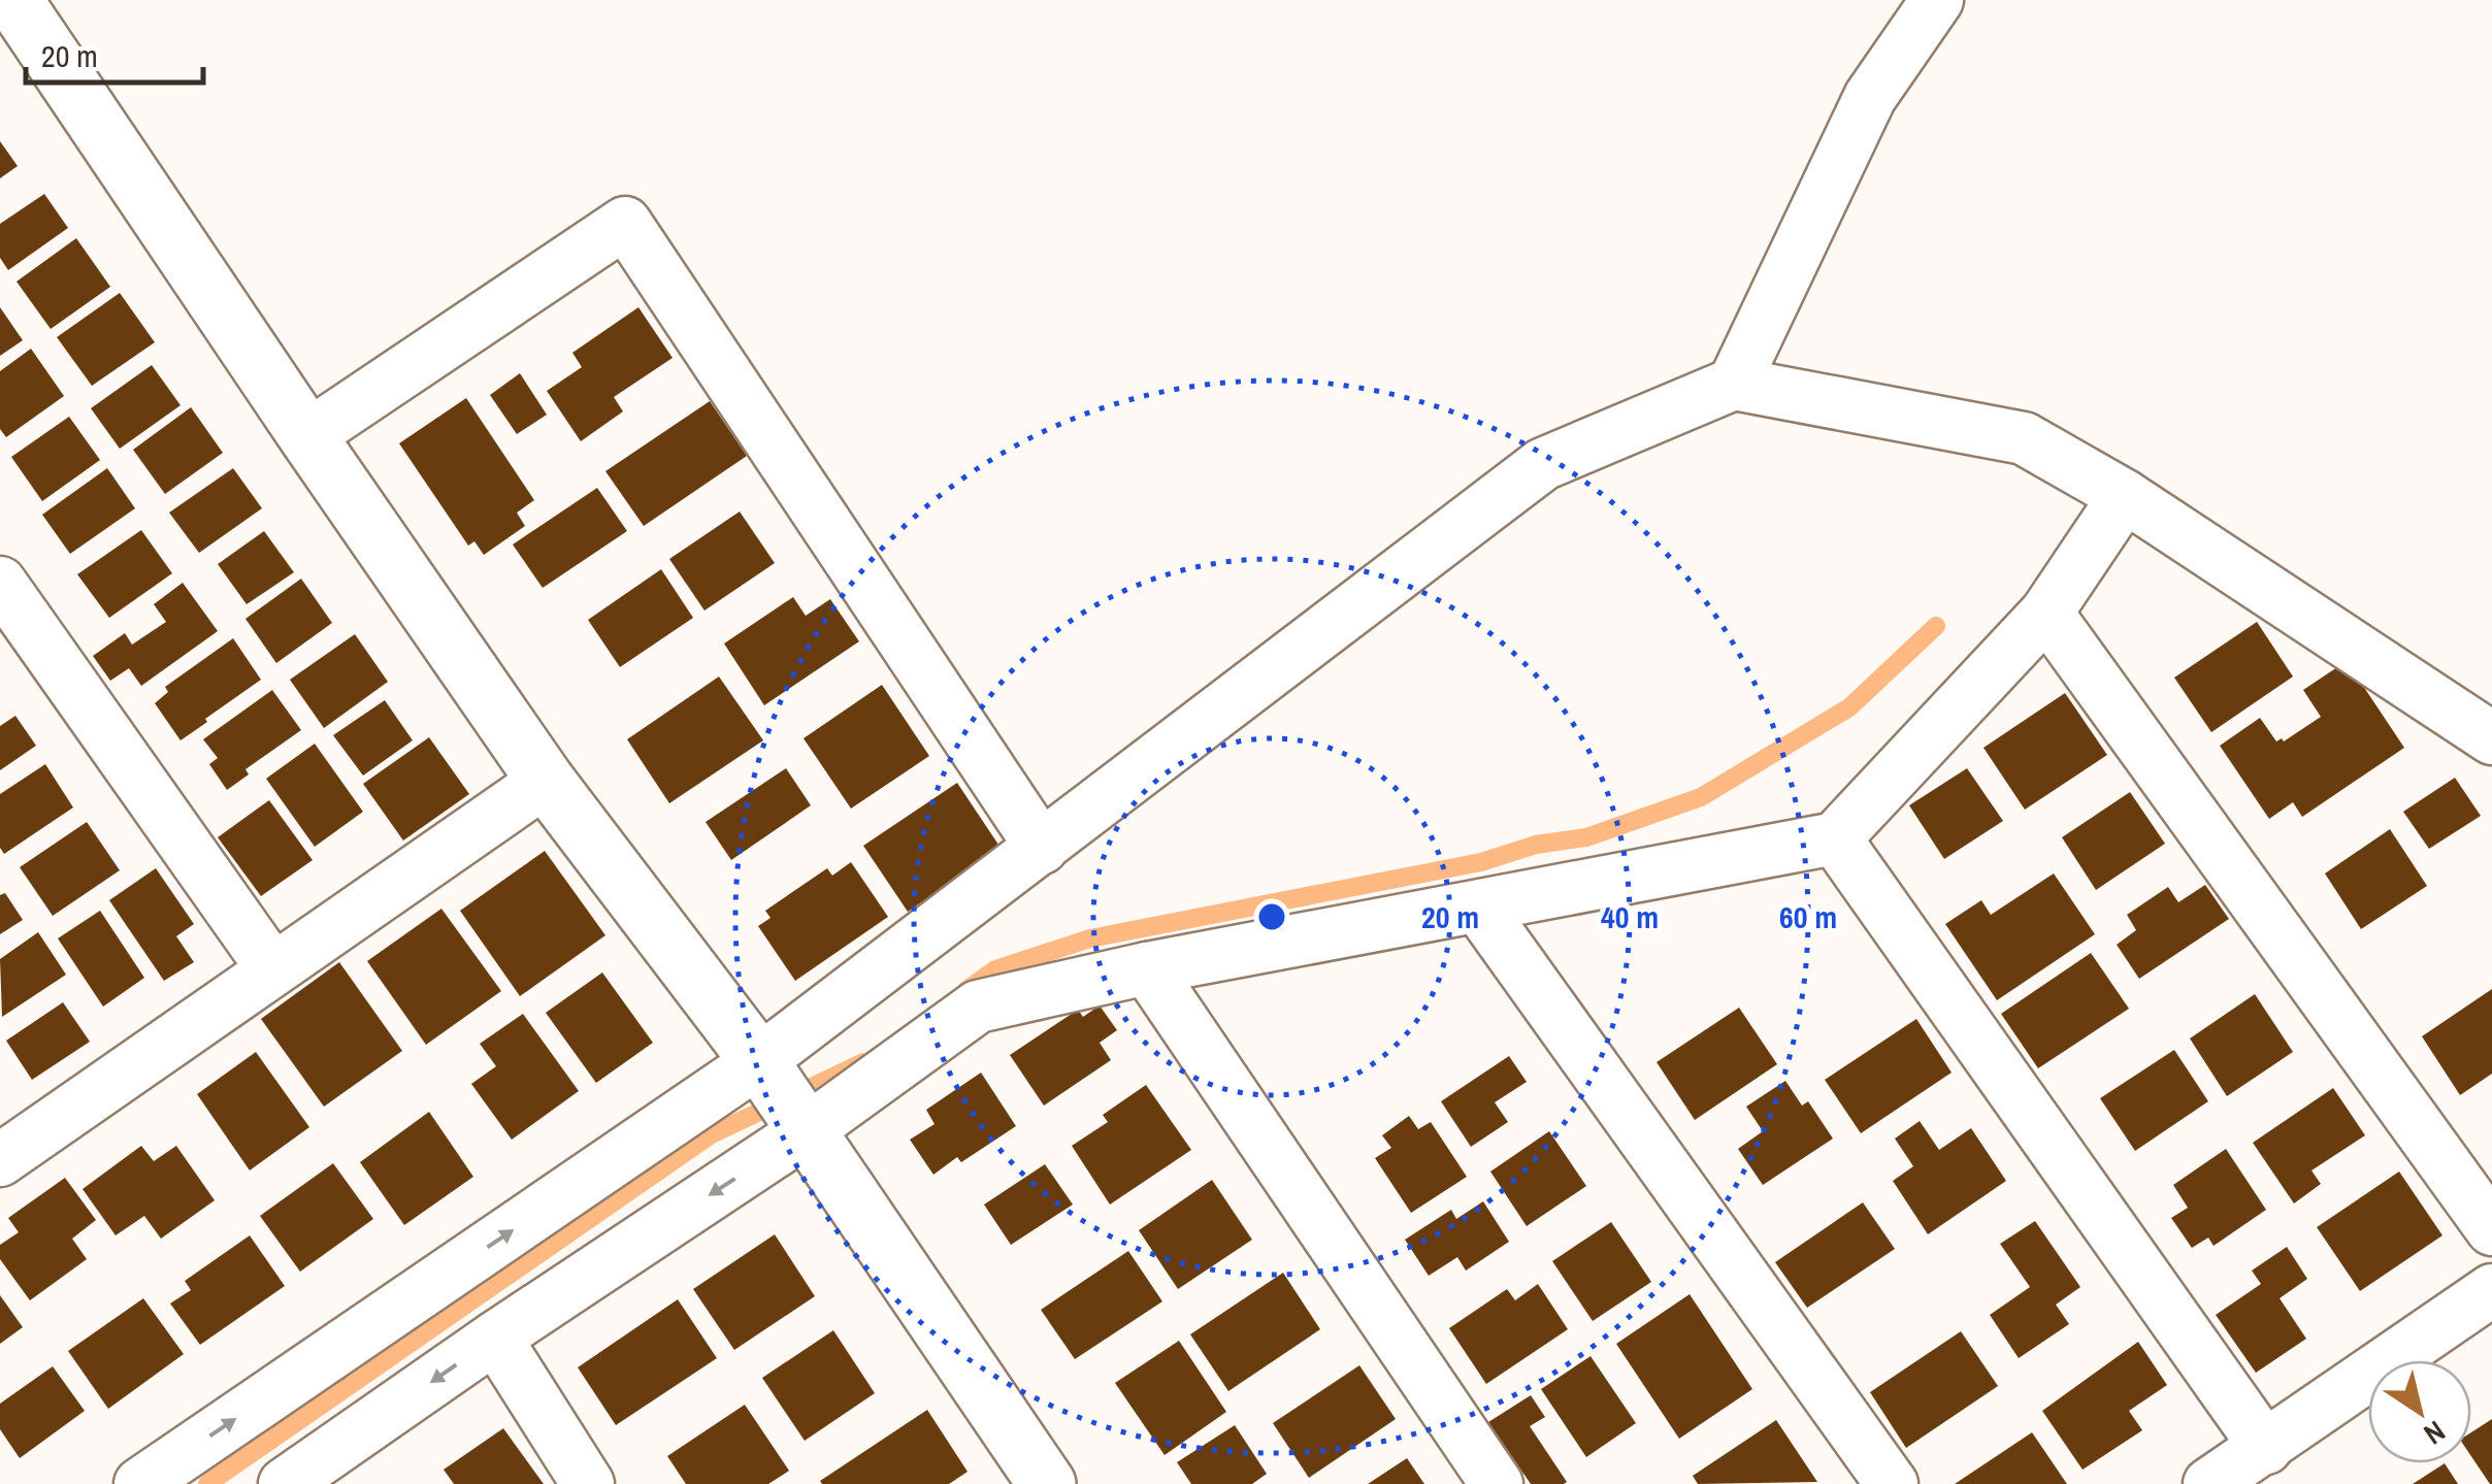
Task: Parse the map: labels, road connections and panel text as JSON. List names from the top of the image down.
{
  "scale_bar": "20 m",
  "north": "bottom right",
  "rings": ["20 m", "40 m", "60 m"]
}
